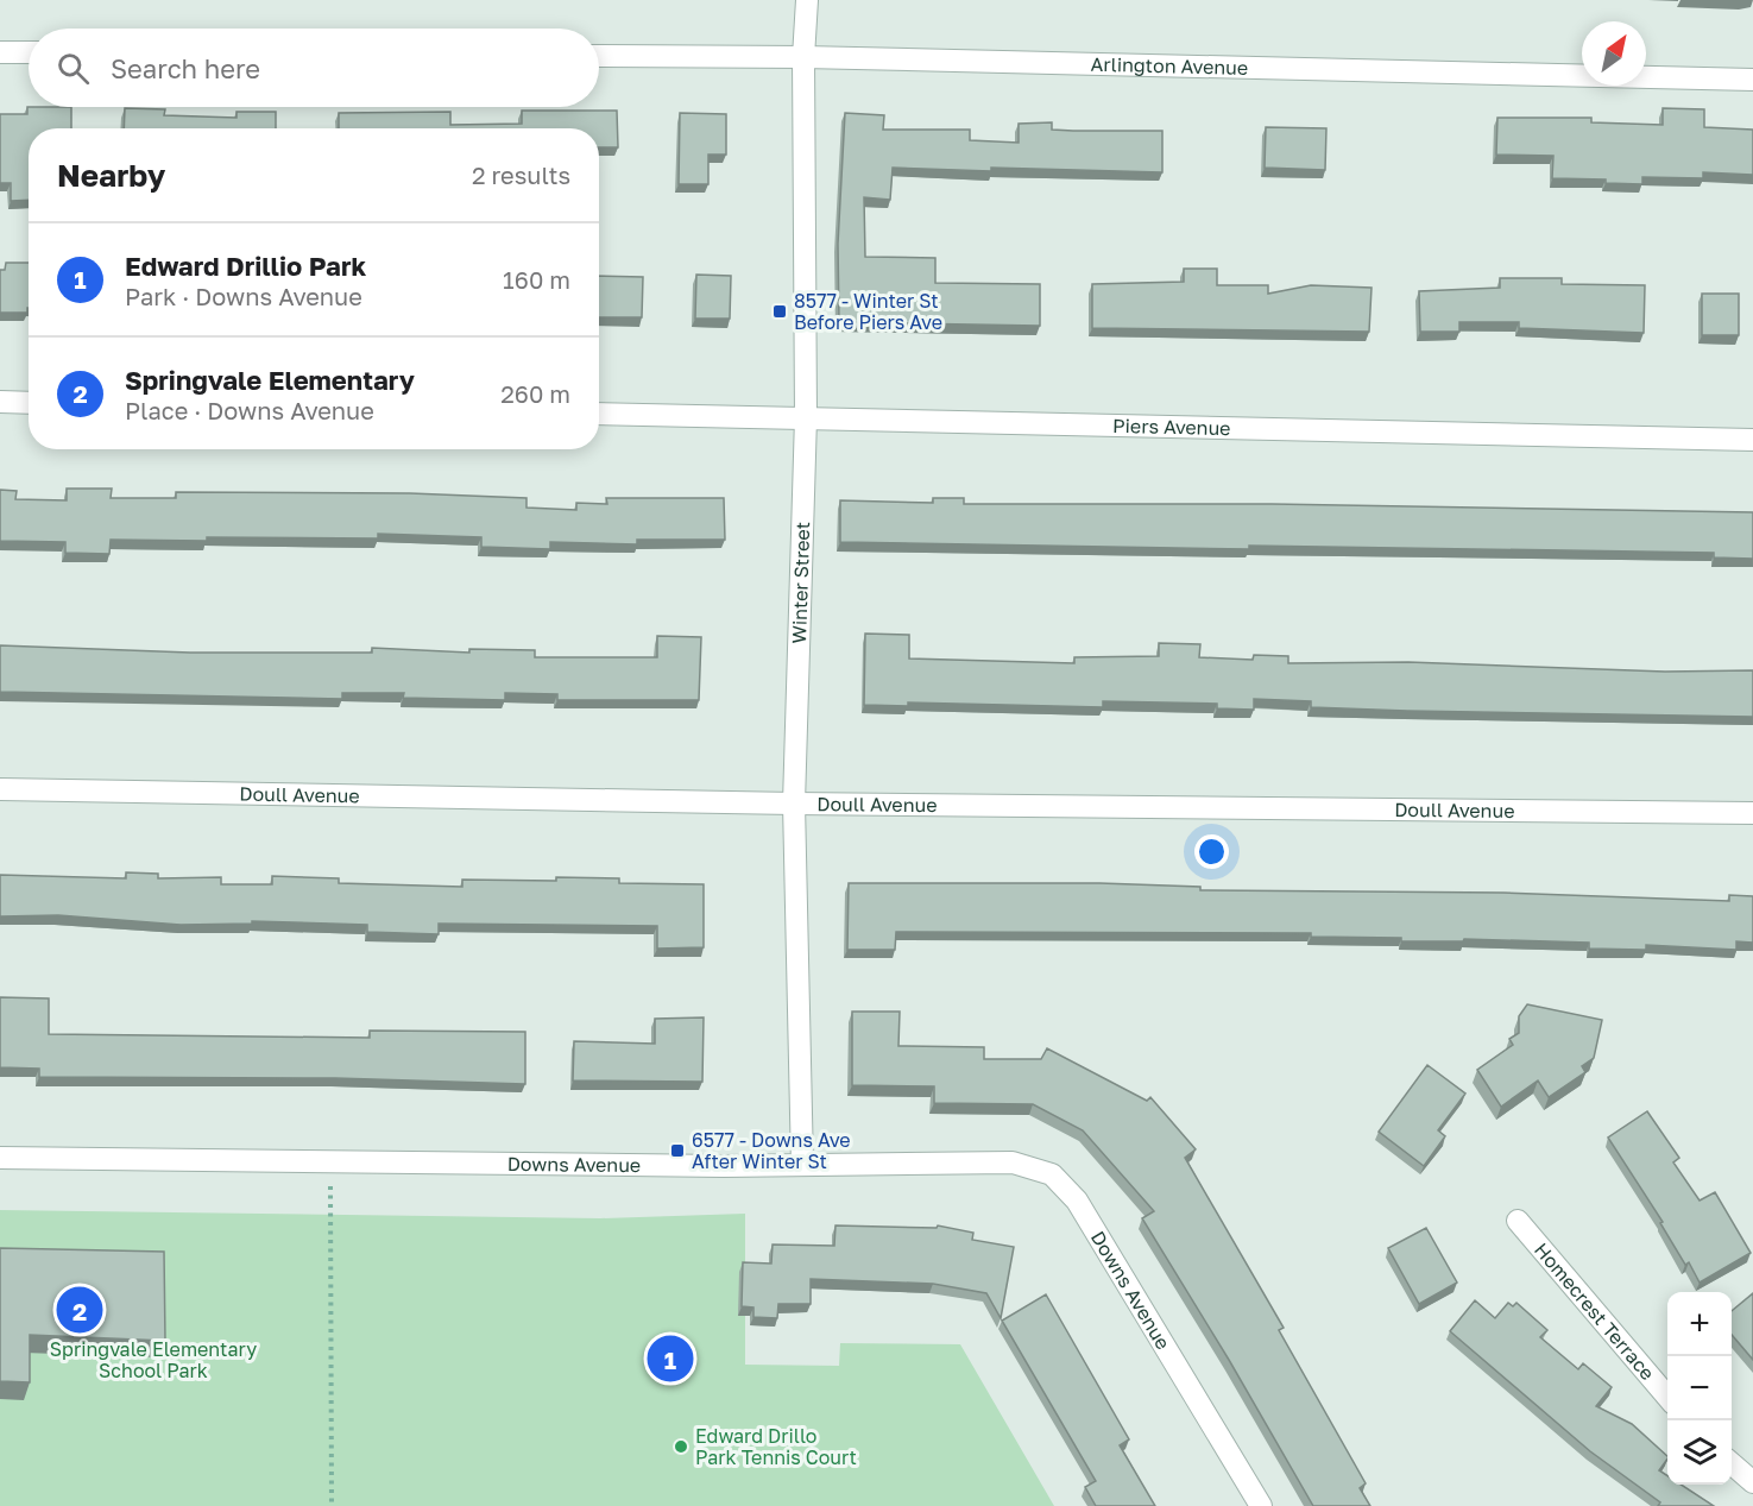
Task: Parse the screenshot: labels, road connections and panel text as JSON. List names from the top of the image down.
{
  "streets": {
    "street": [
      "Arlington Avenue",
      "Piers Avenue",
      "Winter Street",
      "Doull Avenue",
      "Downs Avenue",
      "Homecrest Terrace"
    ]
  },
  "crossings": [
    ["Arlington Avenue", "Winter Street"],
    ["Piers Avenue", "Winter Street"],
    ["Winter Street", "Doull Avenue"],
    ["Winter Street", "Downs Avenue"]
  ],
  "parks": ["Springvale Elementary School Park"],
  "places": {
    "transit": ["8577 - Winter St Before Piers Ave", "6577 - Downs Ave After Winter St"],
    "other": ["Edward Drillo Park Tennis Court"]
  },
  "north": "top right",
  "page": {
    "search": "Search here",
    "heading": ["Nearby", "2 results"],
    "list": [
      {
        "mark": "1",
        "name": "Edward Drillio Park",
        "note": "Park · Downs Avenue",
        "value": "160 m"
      },
      {
        "mark": "2",
        "name": "Springvale Elementary",
        "note": "Place · Downs Avenue",
        "value": "260 m"
      }
    ],
    "pins": ["2", "1"],
    "map_buttons": ["+", "−"]
  }
}
